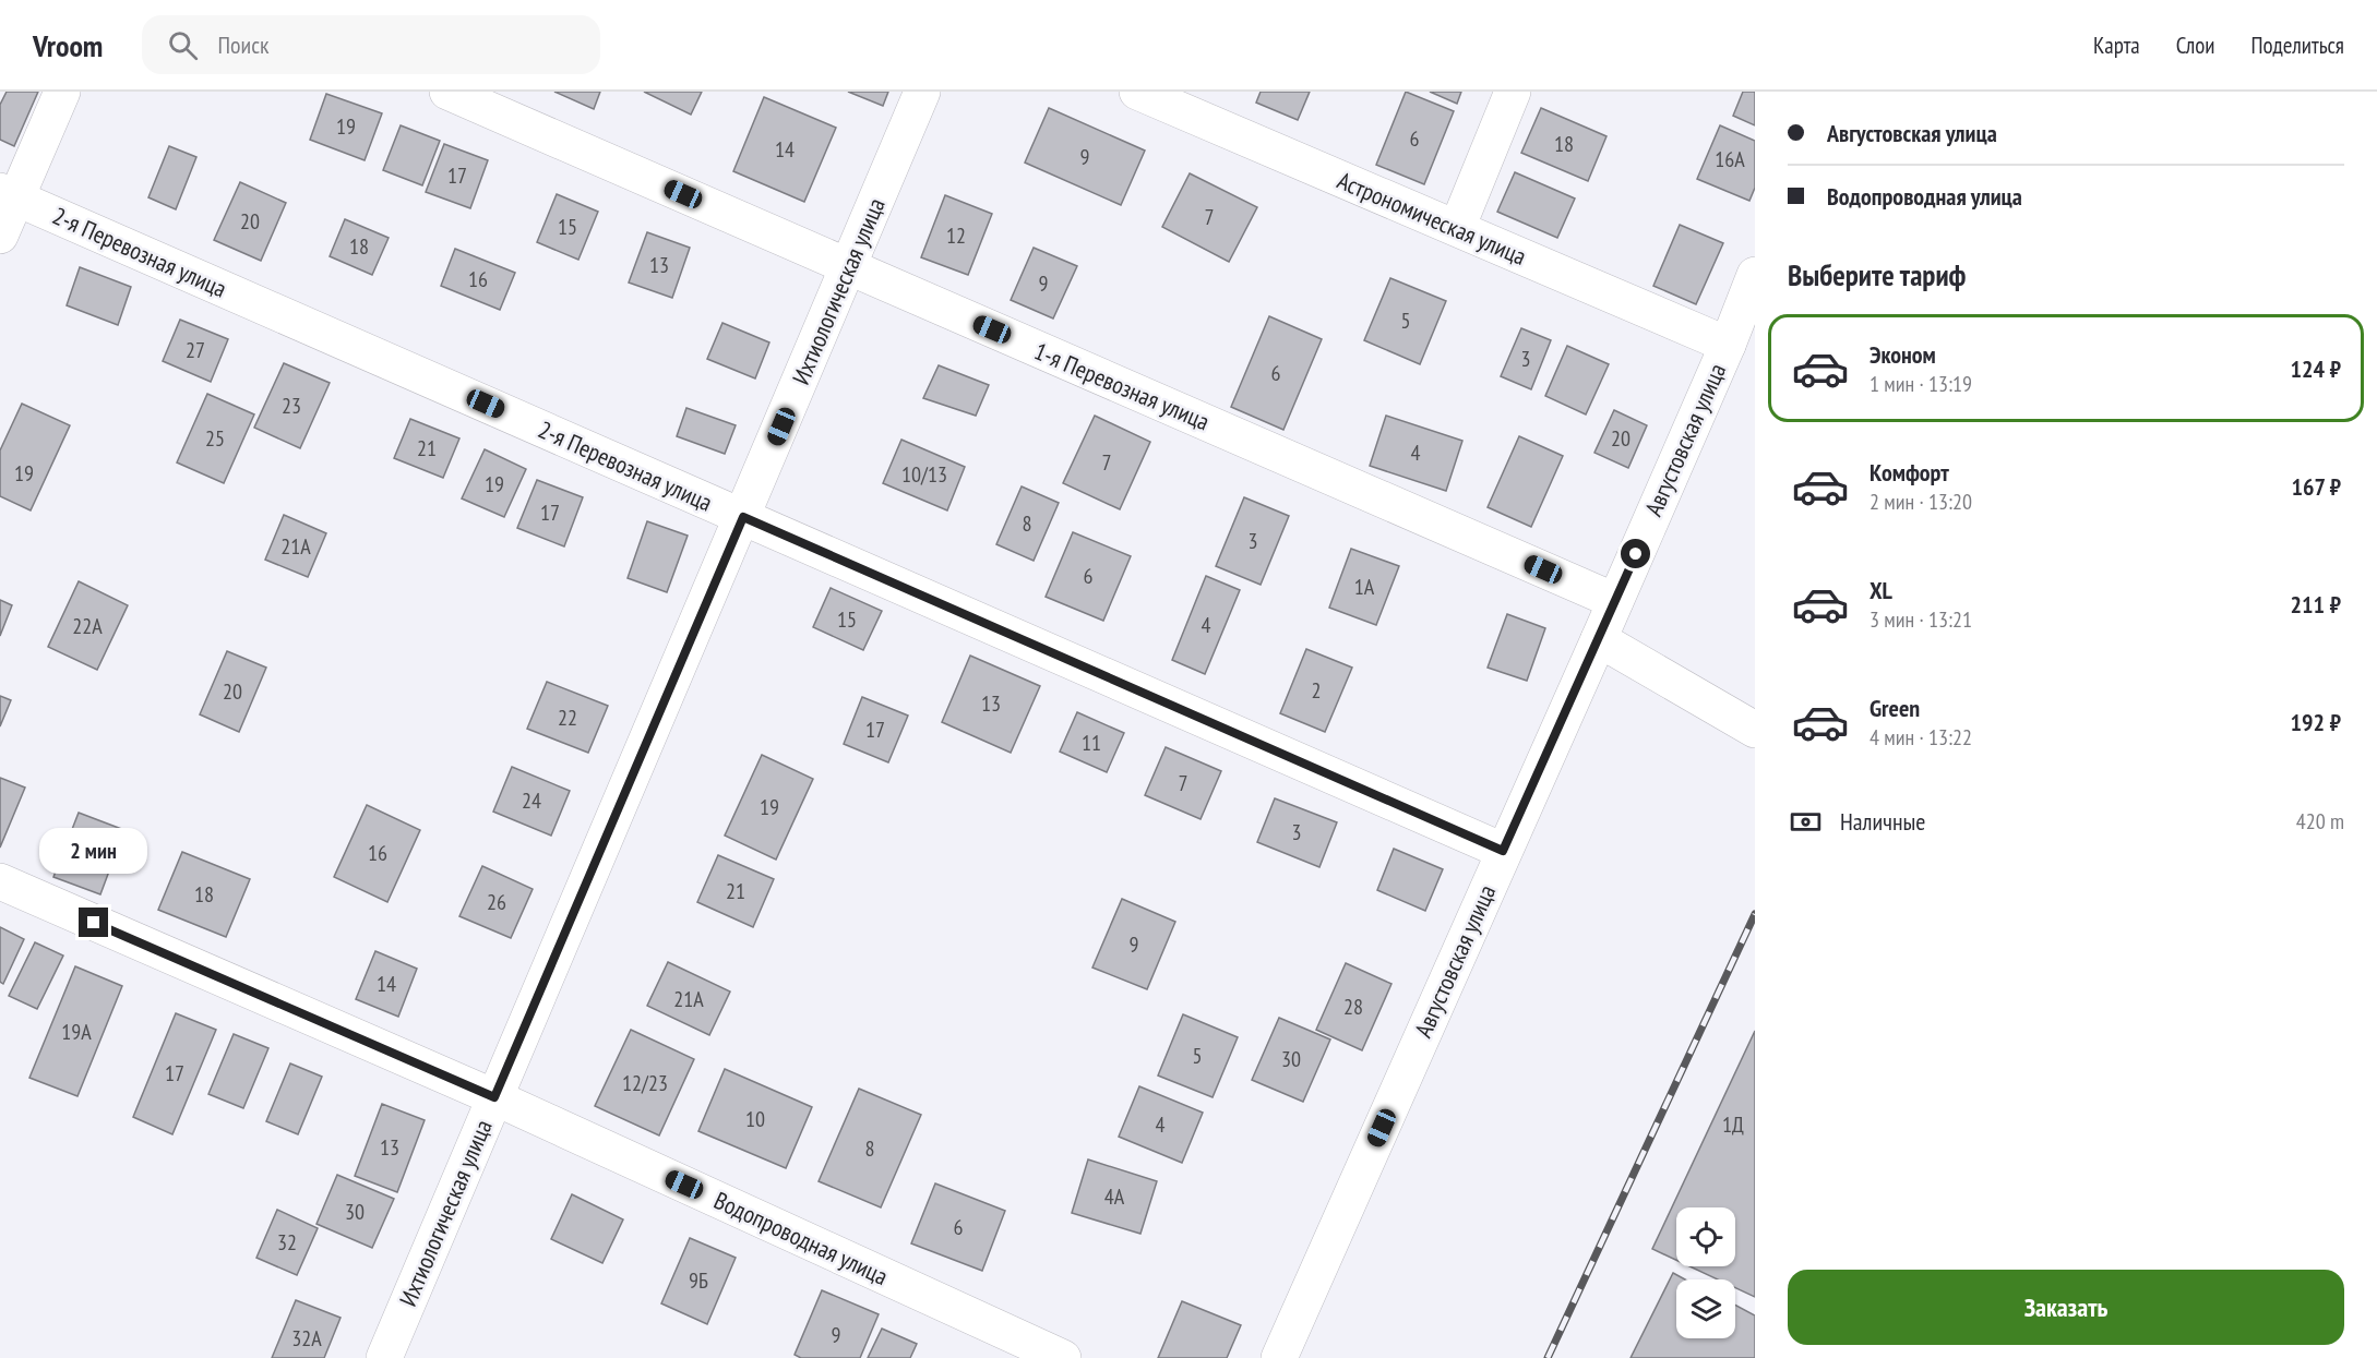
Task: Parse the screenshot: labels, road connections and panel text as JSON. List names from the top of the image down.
{
  "streets": {
    "street": [
      "Астрономическая улица",
      "2-я Перевозная улица",
      "Ихтиологическая улица",
      "1-я Перевозная улица",
      "Августовская улица",
      "Водопроводная улица"
    ]
  },
  "crossings": [
    ["Астрономическая улица", "Августовская улица"],
    ["2-я Перевозная улица", "Ихтиологическая улица"],
    ["2-я Перевозная улица", "Августовская улица"],
    ["Ихтиологическая улица", "1-я Перевозная улица"],
    ["Ихтиологическая улица", "Водопроводная улица"],
    ["1-я Перевозная улица", "Августовская улица"]
  ],
  "house_numbers": [
    "19",
    "6",
    "18",
    "14",
    "9",
    "16А",
    "17",
    "7",
    "20",
    "15",
    "12",
    "18",
    "13",
    "16",
    "9",
    "5",
    "27",
    "3",
    "6",
    "23",
    "25",
    "20",
    "21",
    "4",
    "7",
    "19",
    "10/13",
    "19",
    "17",
    "8",
    "3",
    "21А",
    "6",
    "1А",
    "15",
    "4",
    "22А",
    "2",
    "20",
    "13",
    "22",
    "17",
    "11",
    "7",
    "24",
    "19",
    "3",
    "16",
    "21",
    "18",
    "26",
    "9",
    "14",
    "21А",
    "28",
    "19А",
    "5",
    "30",
    "17",
    "12/23",
    "10",
    "4",
    "1Д",
    "13",
    "8",
    "4А",
    "30",
    "6",
    "32",
    "9Б",
    "9",
    "32А"
  ],
  "page": {
    "header": "Vroom",
    "search": "Поиск",
    "nav": ["Карта", "Слои", "Поделиться"],
    "banner": ["Августовская улица", "Водопроводная улица"],
    "heading": "Выберите тариф",
    "list": [
      {
        "name": "Эконом",
        "note": "1 мин · 13:19",
        "value": "124 ₽"
      },
      {
        "name": "Комфорт",
        "note": "2 мин · 13:20",
        "value": "167 ₽"
      },
      {
        "name": "XL",
        "note": "3 мин · 13:21",
        "value": "211 ₽"
      },
      {
        "name": "Green",
        "note": "4 мин · 13:22",
        "value": "192 ₽"
      }
    ],
    "pay": ["Наличные", "420 m"],
    "bubble": "2 мин",
    "buttons": "Заказать"
  }
}
